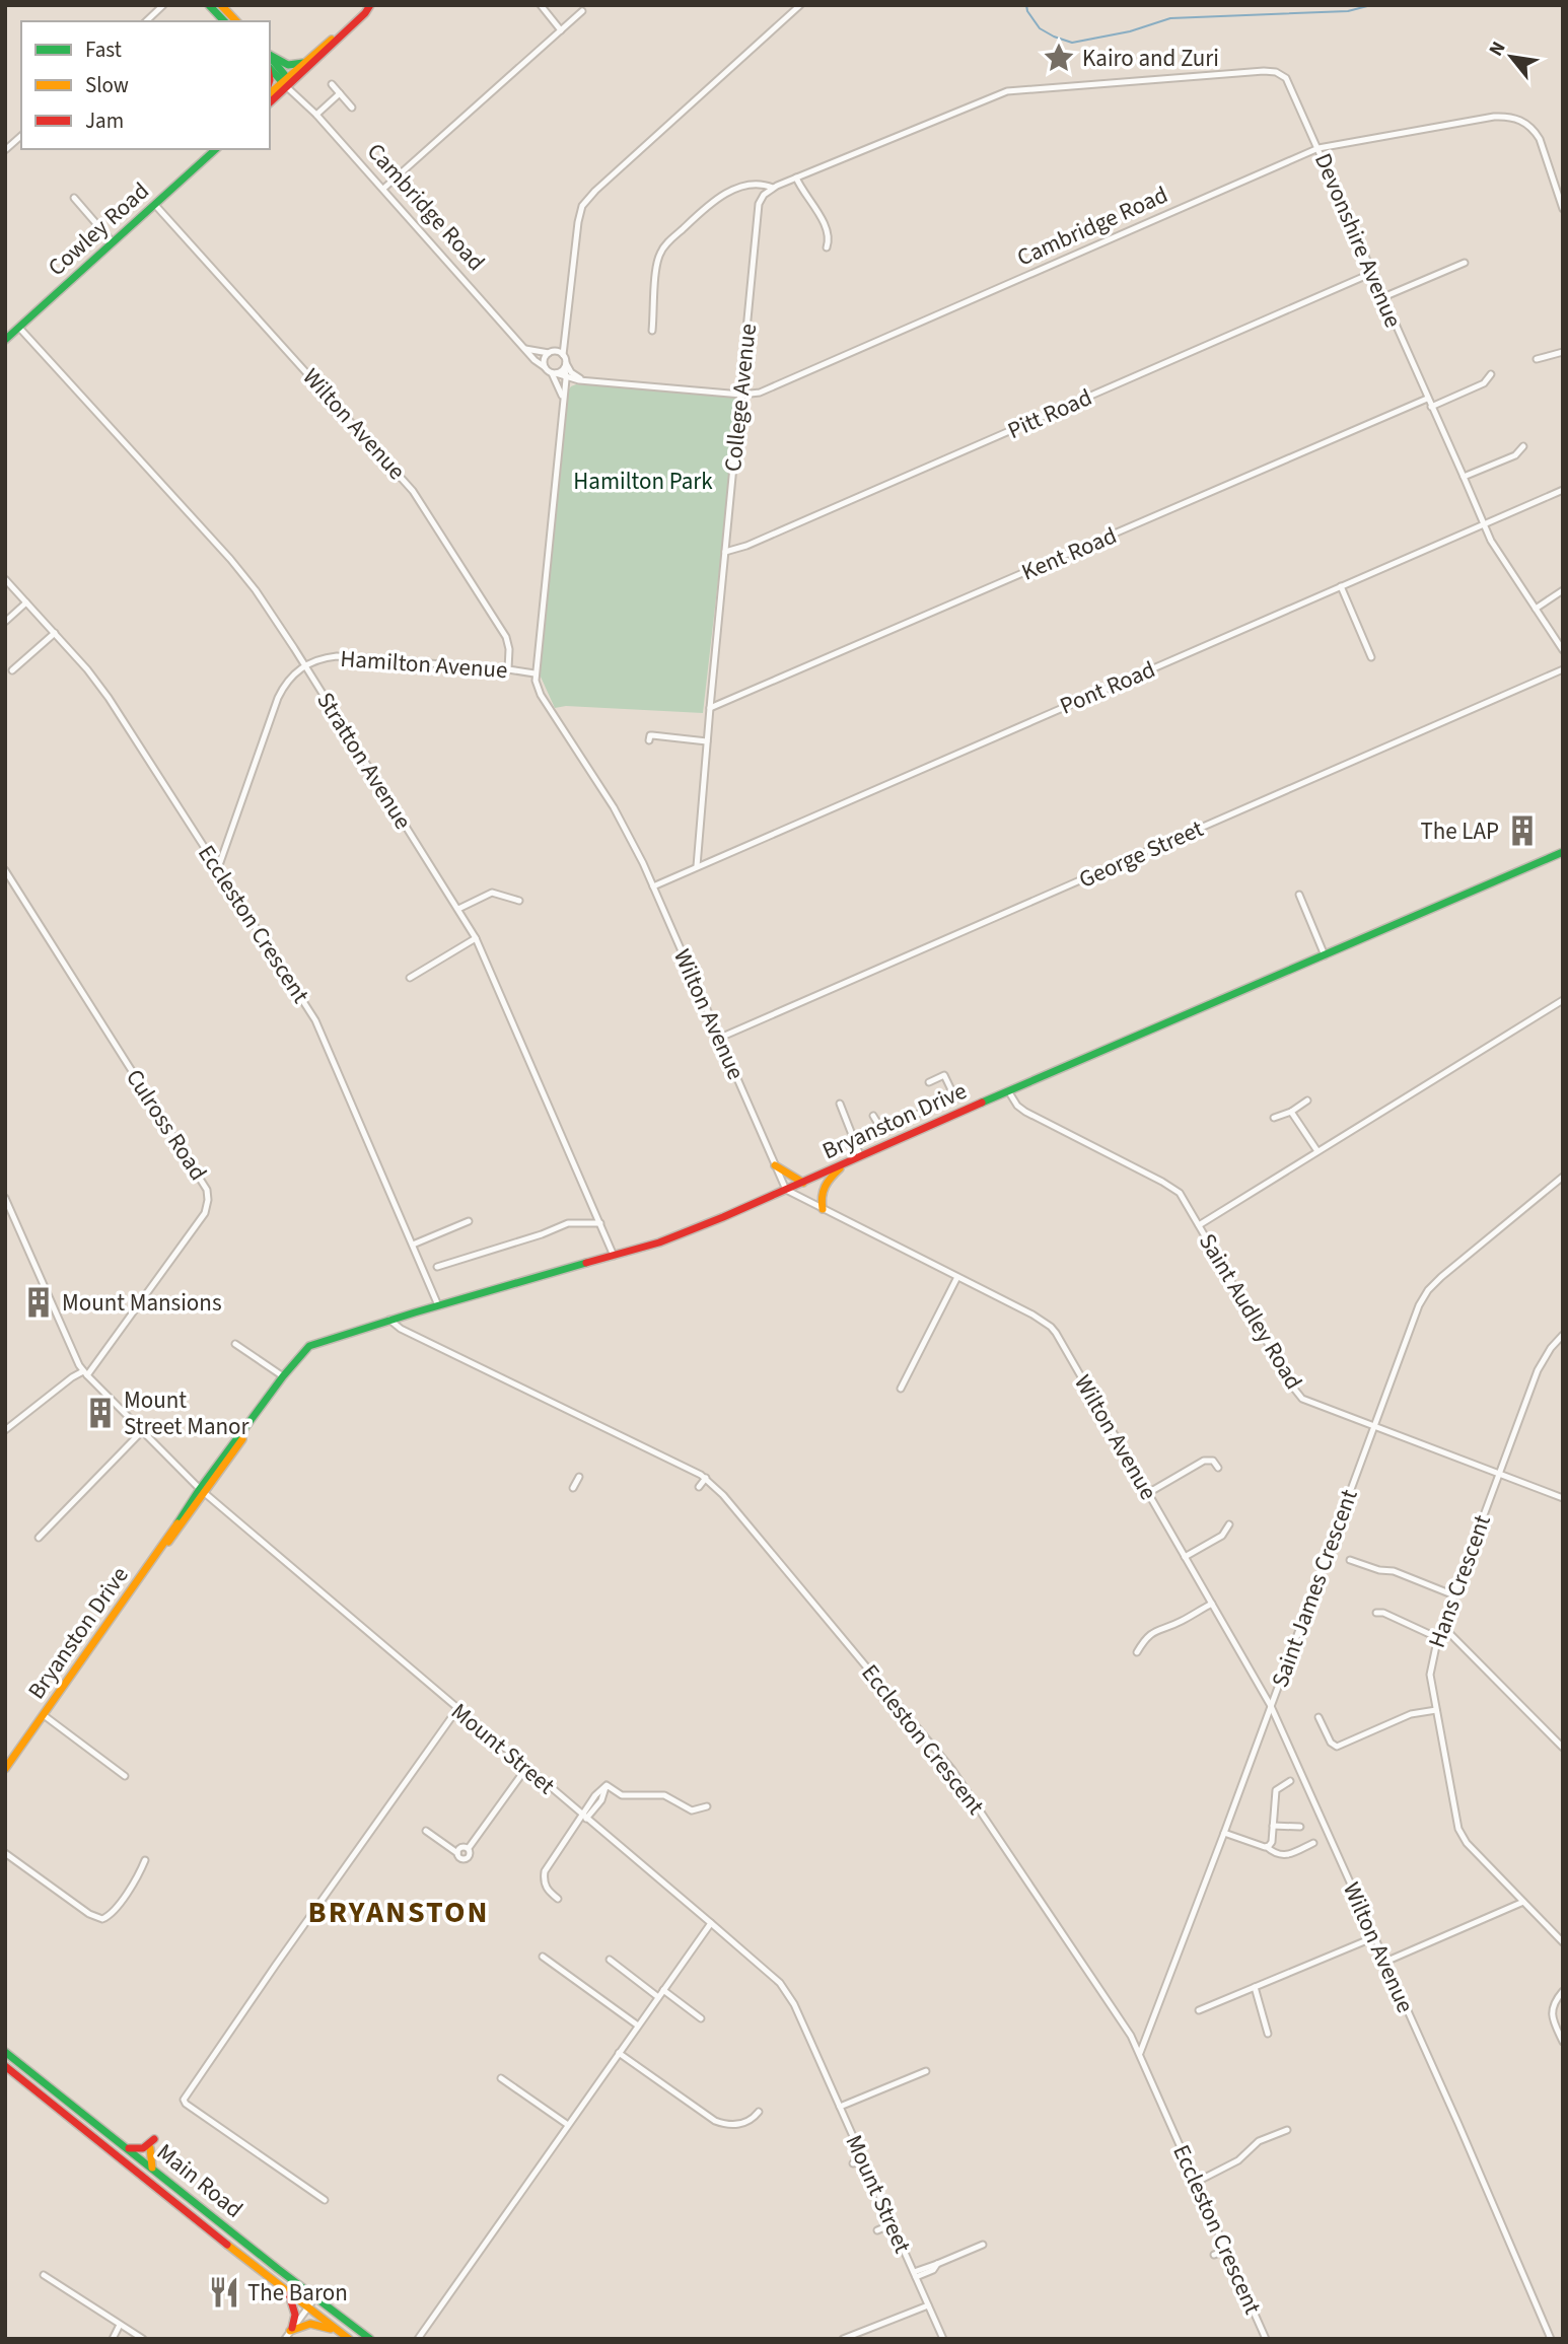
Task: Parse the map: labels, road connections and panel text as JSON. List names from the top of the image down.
{
  "streets": {
    "main road": [
      "Cambridge Road",
      "Cowley Road",
      "Bryanston Drive",
      "Main Road"
    ],
    "street": [
      "Devonshire Avenue",
      "College Avenue",
      "Pitt Road",
      "Wilton Avenue",
      "Kent Road",
      "Hamilton Avenue",
      "Pont Road",
      "Stratton Avenue",
      "George Street",
      "Eccleston Crescent",
      "Culross Road",
      "Saint Audley Road",
      "Hans Crescent",
      "Saint James Crescent",
      "Mount Street"
    ]
  },
  "crossings": [
    ["Cambridge Road", "Devonshire Avenue"],
    ["Cambridge Road", "College Avenue"],
    ["Cambridge Road", "Hamilton Avenue"],
    ["Cowley Road", "Wilton Avenue"],
    ["Cowley Road", "Stratton Avenue"],
    ["Devonshire Avenue", "Pitt Road"],
    ["Devonshire Avenue", "Kent Road"],
    ["Devonshire Avenue", "Pont Road"],
    ["College Avenue", "Pitt Road"],
    ["College Avenue", "Kent Road"],
    ["College Avenue", "Pont Road"],
    ["Wilton Avenue", "Hamilton Avenue"],
    ["Wilton Avenue", "Pont Road"],
    ["Wilton Avenue", "George Street"],
    ["Wilton Avenue", "Bryanston Drive"],
    ["Wilton Avenue", "Saint James Crescent"],
    ["Hamilton Avenue", "Stratton Avenue"],
    ["Stratton Avenue", "Bryanston Drive"],
    ["Eccleston Crescent", "Bryanston Drive"],
    ["Eccleston Crescent", "Saint James Crescent"],
    ["Bryanston Drive", "Saint Audley Road"],
    ["Bryanston Drive", "Mount Street"],
    ["Culross Road", "Mount Street"],
    ["Saint Audley Road", "Hans Crescent"],
    ["Saint Audley Road", "Saint James Crescent"]
  ],
  "districts": ["BRYANSTON"],
  "parks": ["Hamilton Park"],
  "places": {
    "place": ["Kairo and Zuri"],
    "building": ["The LAP", "Mount Mansions", "Mount Street Manor"],
    "restaurant": ["The Baron"]
  },
  "legend": ["Fast", "Slow", "Jam"],
  "north": "top left"
}
